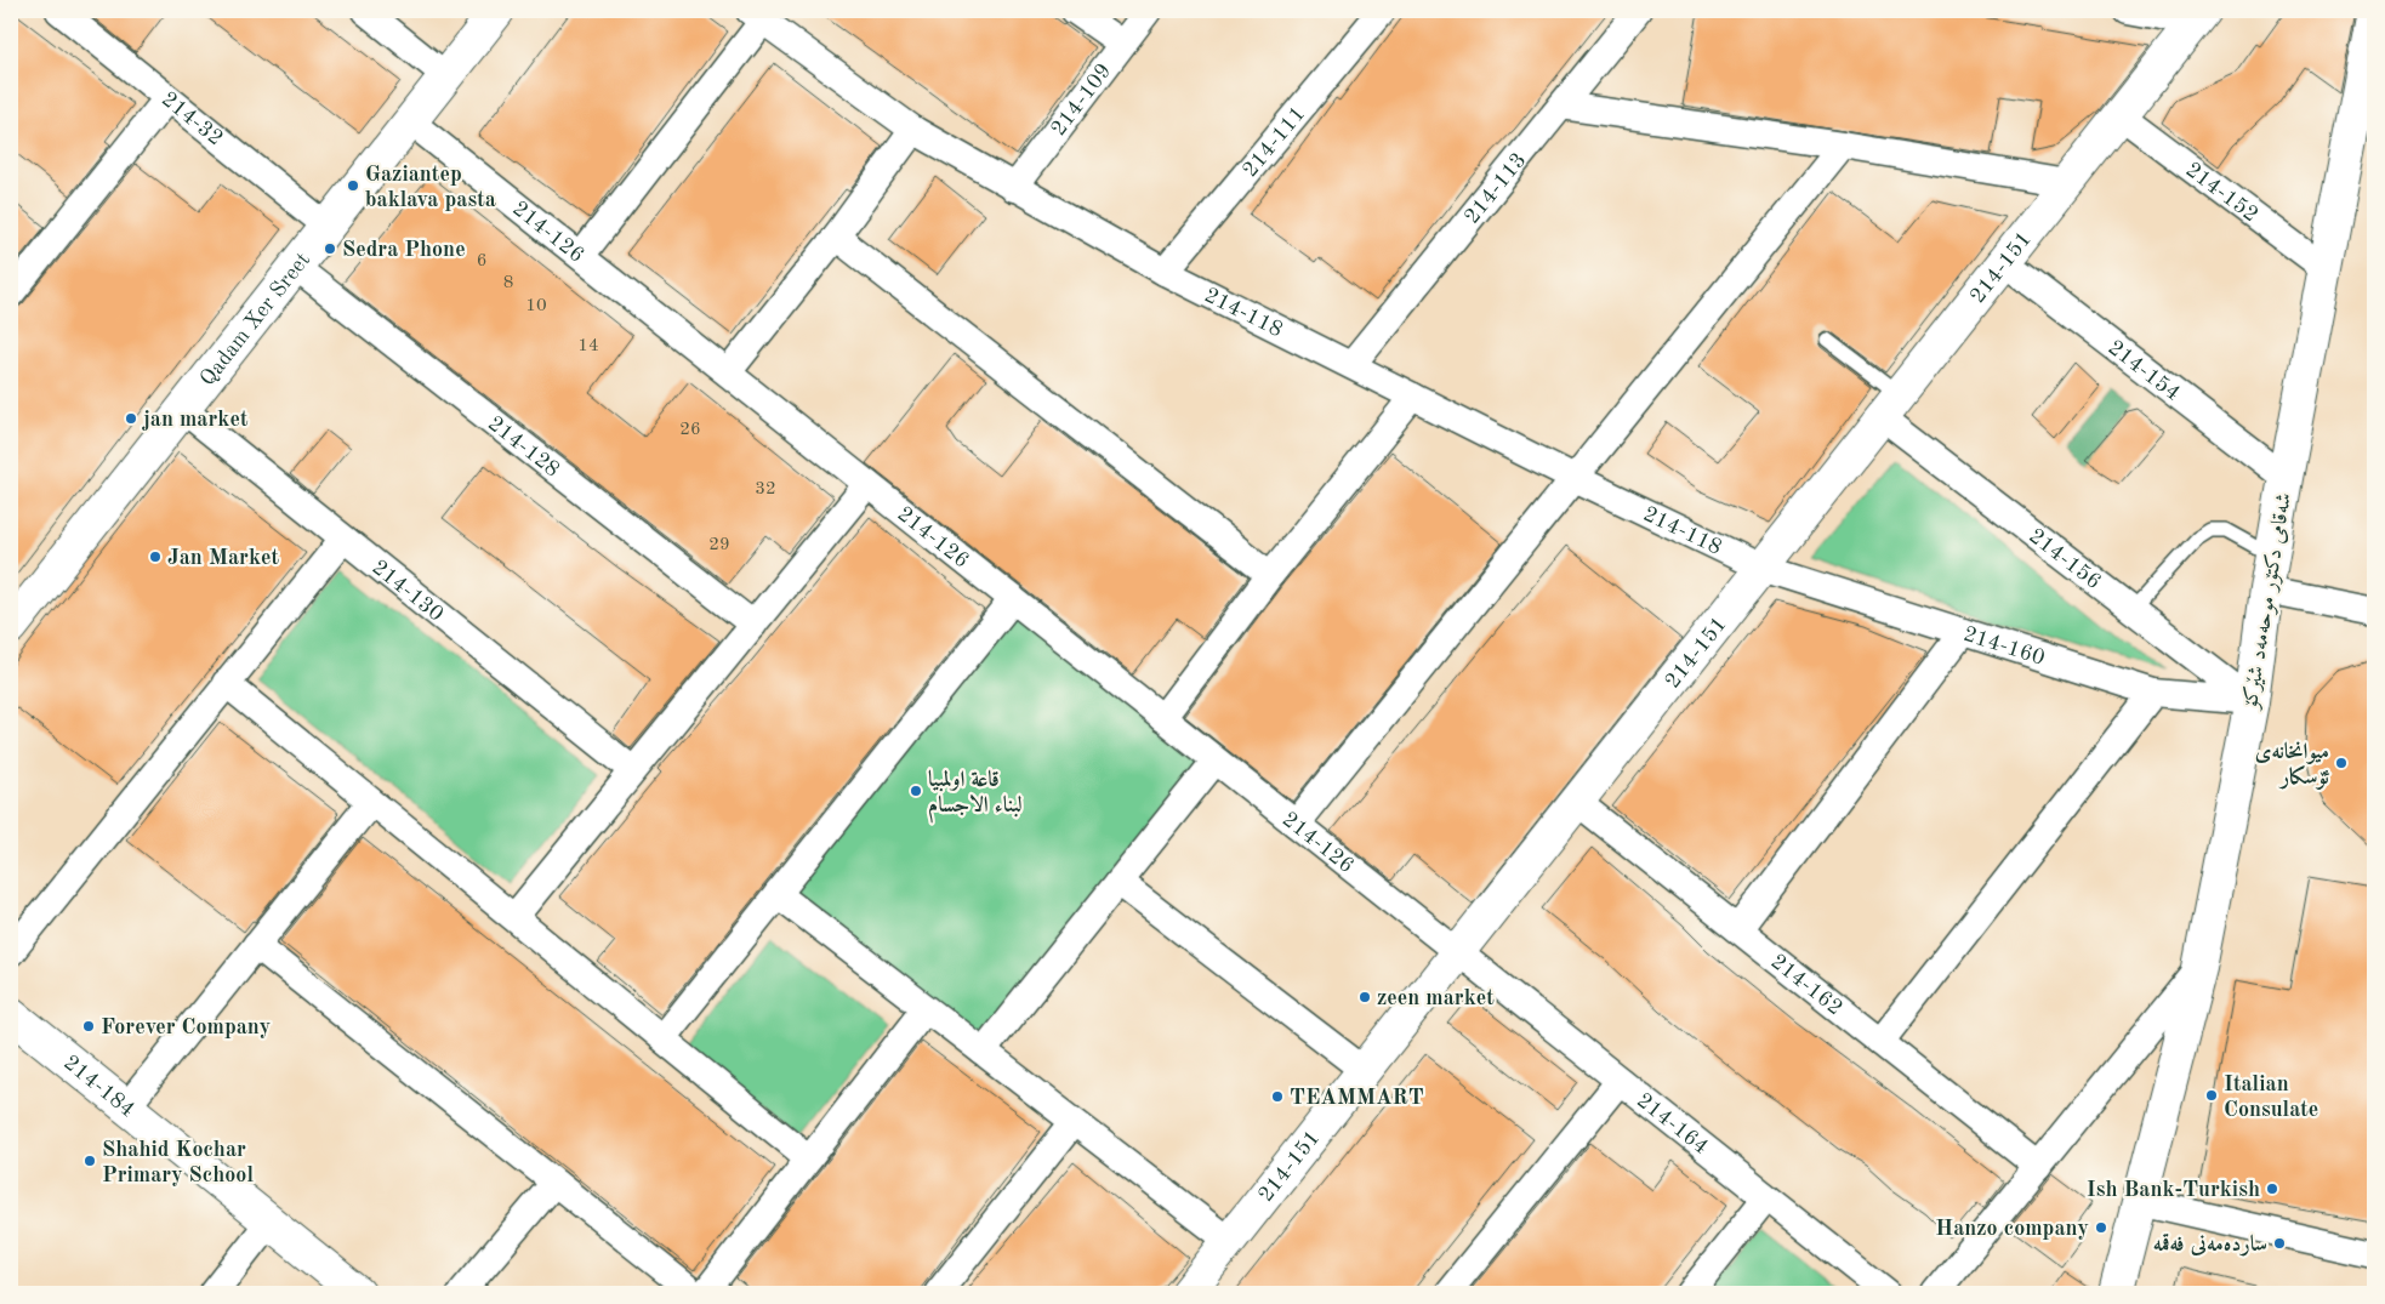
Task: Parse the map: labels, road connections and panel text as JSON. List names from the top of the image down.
{
  "streets": {
    "street": [
      "214-109",
      "214-32",
      "214-111",
      "214-113",
      "214-152",
      "214-126",
      "214-151",
      "214-118",
      "Qadam Xer Sreet",
      "214-154",
      "214-128",
      "214-156",
      "214-130",
      "شەقامی دکتۆر موحەمەد شێرکۆ",
      "214-160",
      "214-162",
      "214-184",
      "214-164"
    ]
  },
  "crossings": [
    ["214-109", "214-118"],
    ["214-32", "Qadam Xer Sreet"],
    ["214-111", "214-118"],
    ["214-113", "214-118"],
    ["214-152", "214-151"],
    ["214-152", "شەقامی دکتۆر موحەمەد شێرکۆ"],
    ["214-126", "214-151"],
    ["214-126", "Qadam Xer Sreet"],
    ["214-126", "214-164"],
    ["214-151", "214-118"],
    ["214-151", "214-154"],
    ["214-151", "214-156"],
    ["214-151", "214-160"],
    ["214-151", "214-162"],
    ["214-151", "214-164"],
    ["214-118", "214-160"],
    ["Qadam Xer Sreet", "214-128"],
    ["Qadam Xer Sreet", "214-130"],
    ["214-154", "شەقامی دکتۆر موحەمەد شێرکۆ"],
    ["214-156", "شەقامی دکتۆر موحەمەد شێرکۆ"],
    ["214-156", "214-160"],
    ["شەقامی دکتۆر موحەمەد شێرکۆ", "214-160"]
  ],
  "places": [
    "Gaziantep baklava pasta",
    "Sedra Phone",
    "jan market",
    "Jan Market",
    "میوانخانەی ئۆسکار",
    "قاعة اولمبيا لبناء الاجسام",
    "zeen market",
    "Forever Company",
    "Italian Consulate",
    "TEAMMART",
    "Shahid Kochar Primary School",
    "Ish Bank-Turkish",
    "Hanzo company",
    "ساردەمەنی فەقمە"
  ],
  "house_numbers": [
    "6",
    "8",
    "10",
    "14",
    "26",
    "32",
    "29"
  ]
}
